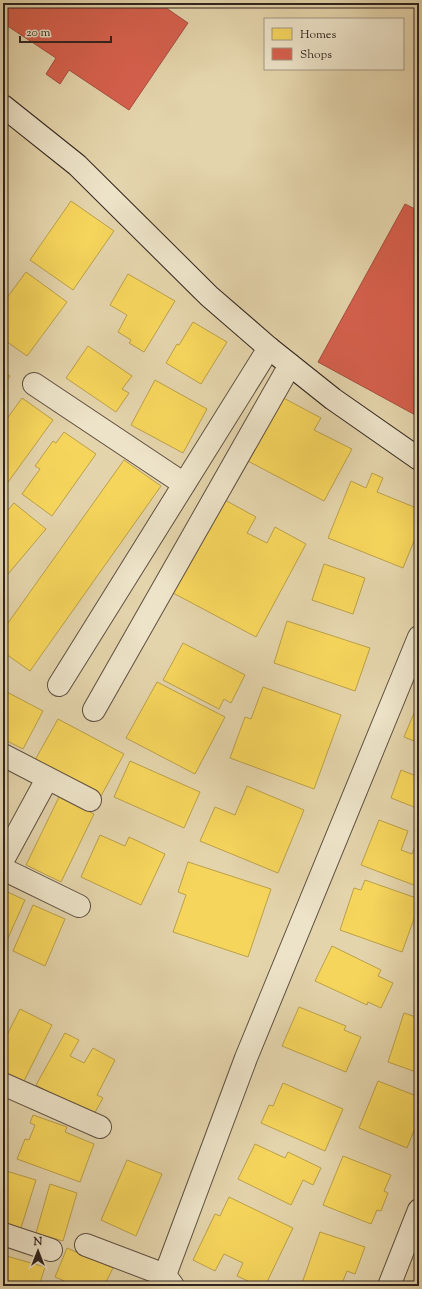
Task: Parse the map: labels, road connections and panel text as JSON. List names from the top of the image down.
{
  "legend": ["Homes", "Shops"],
  "scale_bar": "20 m",
  "north": "top"
}
